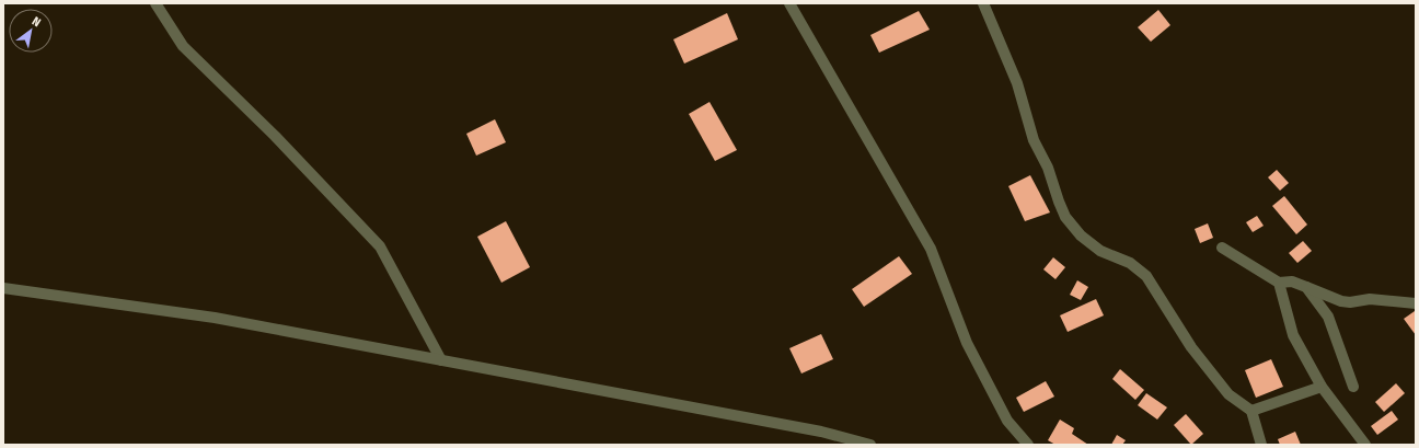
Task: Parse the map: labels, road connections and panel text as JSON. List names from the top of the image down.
{
  "north": "top right"
}
